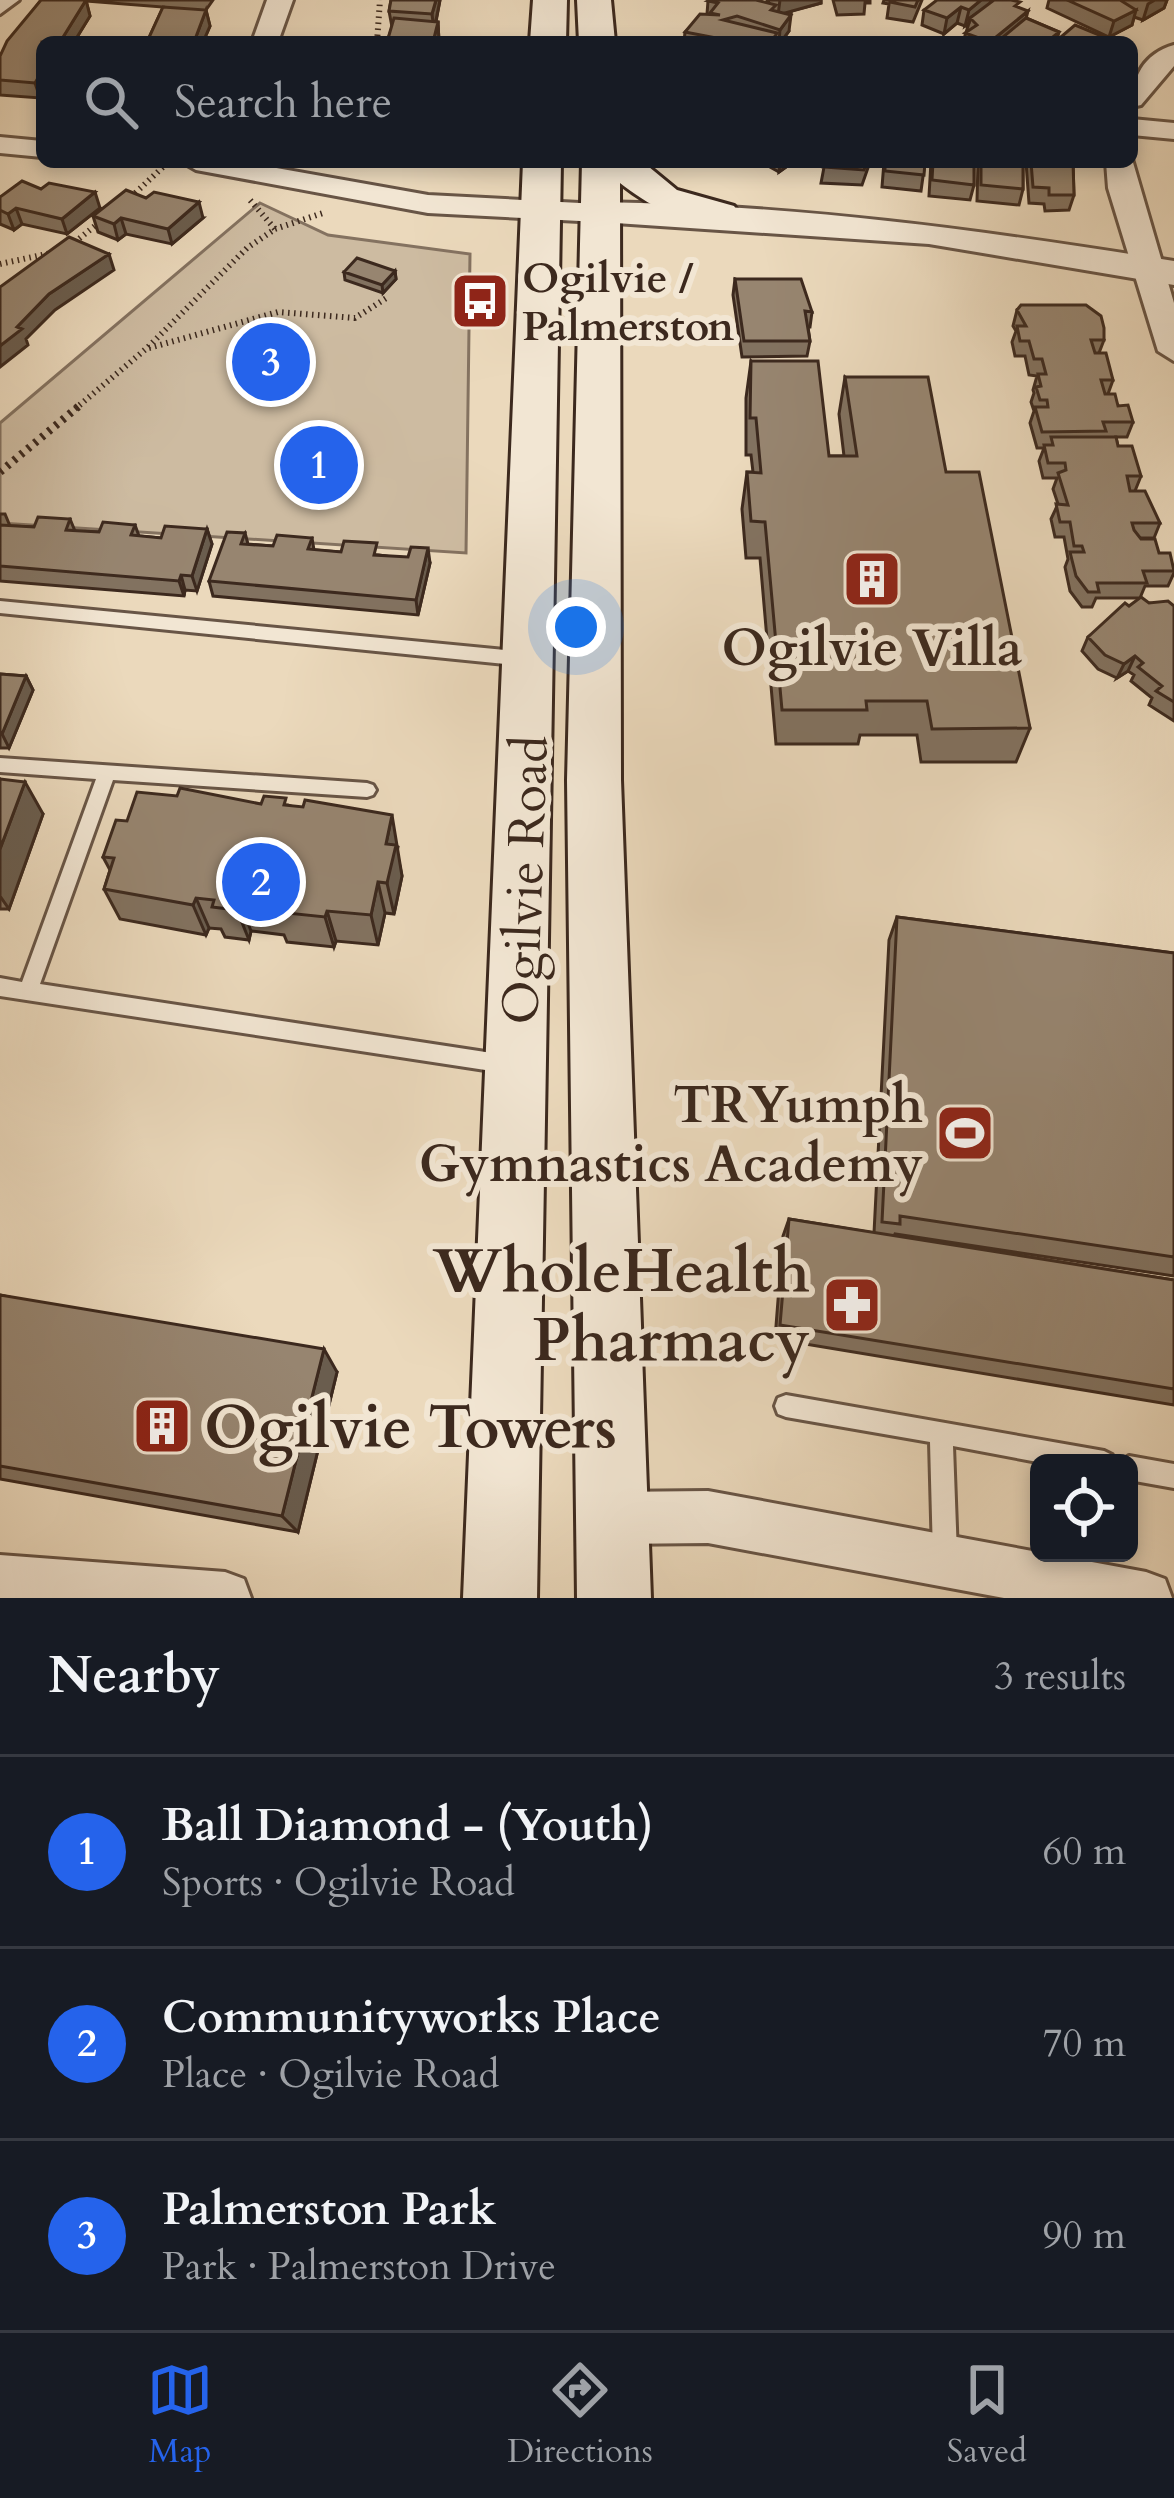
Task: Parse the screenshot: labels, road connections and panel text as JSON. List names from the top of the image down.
{
  "streets": {
    "main road": ["Ogilvie Road"]
  },
  "places": {
    "bus stop": ["Ogilvie / Palmerston"],
    "building": ["Ogilvie Villa", "Ogilvie Towers"],
    "sports": ["TRYumph Gymnastics Academy"],
    "pharmacy": ["WholeHealth Pharmacy"]
  },
  "page": {
    "search": "Search here",
    "pins": ["3", "1", "2"],
    "heading": ["Nearby", "3 results"],
    "list": [
      {
        "mark": "1",
        "name": "Ball Diamond - (Youth)",
        "note": "Sports · Ogilvie Road",
        "value": "60 m"
      },
      {
        "mark": "2",
        "name": "Communityworks Place",
        "note": "Place · Ogilvie Road",
        "value": "70 m"
      },
      {
        "mark": "3",
        "name": "Palmerston Park",
        "note": "Park · Palmerston Drive",
        "value": "90 m"
      }
    ],
    "nav": ["Map", "Directions", "Saved"]
  }
}
